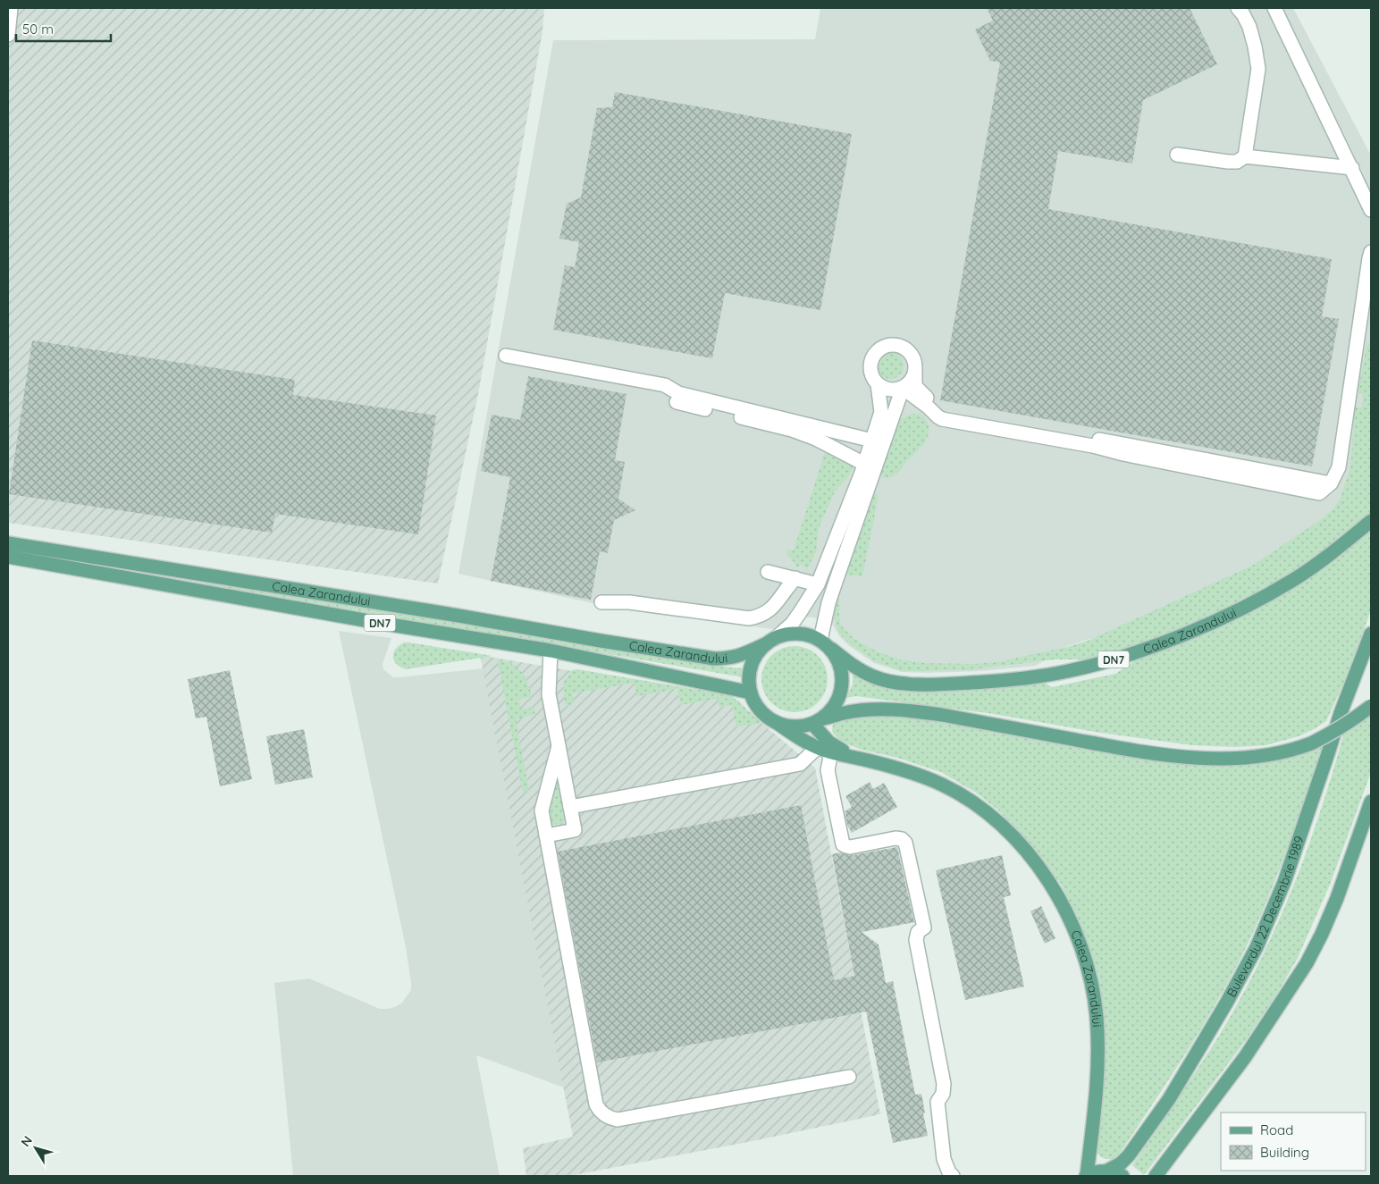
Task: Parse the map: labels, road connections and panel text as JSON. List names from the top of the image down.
{
  "streets": {
    "main road": ["Calea Zarandului", "DN7", "Bulevardul 22 Decembrie 1989"]
  },
  "crossings": [
    ["Calea Zarandului", "Bulevardul 22 Decembrie 1989"]
  ],
  "legend": ["Road", "Building"],
  "scale_bar": "50 m",
  "north": "top left"
}
